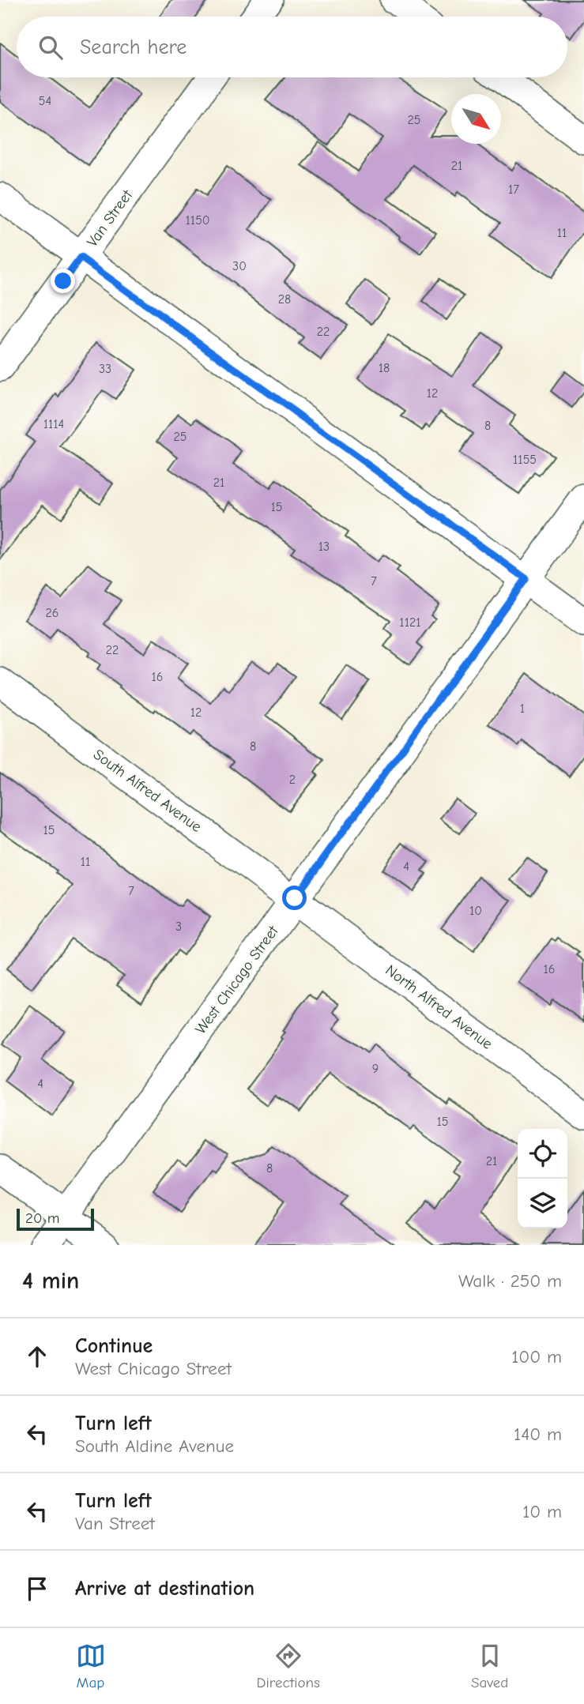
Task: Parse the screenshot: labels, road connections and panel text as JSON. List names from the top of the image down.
{
  "streets": {
    "street": [
      "Van Street",
      "South Alfred Avenue",
      "West Chicago Street",
      "North Alfred Avenue"
    ]
  },
  "crossings": [
    ["South Alfred Avenue", "West Chicago Street"],
    ["South Alfred Avenue", "North Alfred Avenue"],
    ["West Chicago Street", "North Alfred Avenue"]
  ],
  "house_numbers": [
    "54",
    "25",
    "21",
    "17",
    "1150",
    "11",
    "30",
    "28",
    "22",
    "18",
    "33",
    "12",
    "1114",
    "8",
    "25",
    "1155",
    "21",
    "15",
    "13",
    "7",
    "26",
    "1121",
    "22",
    "16",
    "1",
    "12",
    "8",
    "2",
    "15",
    "11",
    "4",
    "7",
    "10",
    "3",
    "16",
    "9",
    "4",
    "15",
    "21",
    "8"
  ],
  "scale_bar": "20 m",
  "north": "bottom right",
  "page": {
    "search": "Search here",
    "scale": "20 m",
    "heading": ["4 min", "Walk · 250 m"],
    "list": [
      ["Continue", "West Chicago Street", "100 m"],
      ["Turn left", "South Aldine Avenue", "140 m"],
      ["Turn left", "Van Street", "10 m"],
      "Arrive at destination"
    ],
    "nav": ["Map", "Directions", "Saved"]
  }
}
